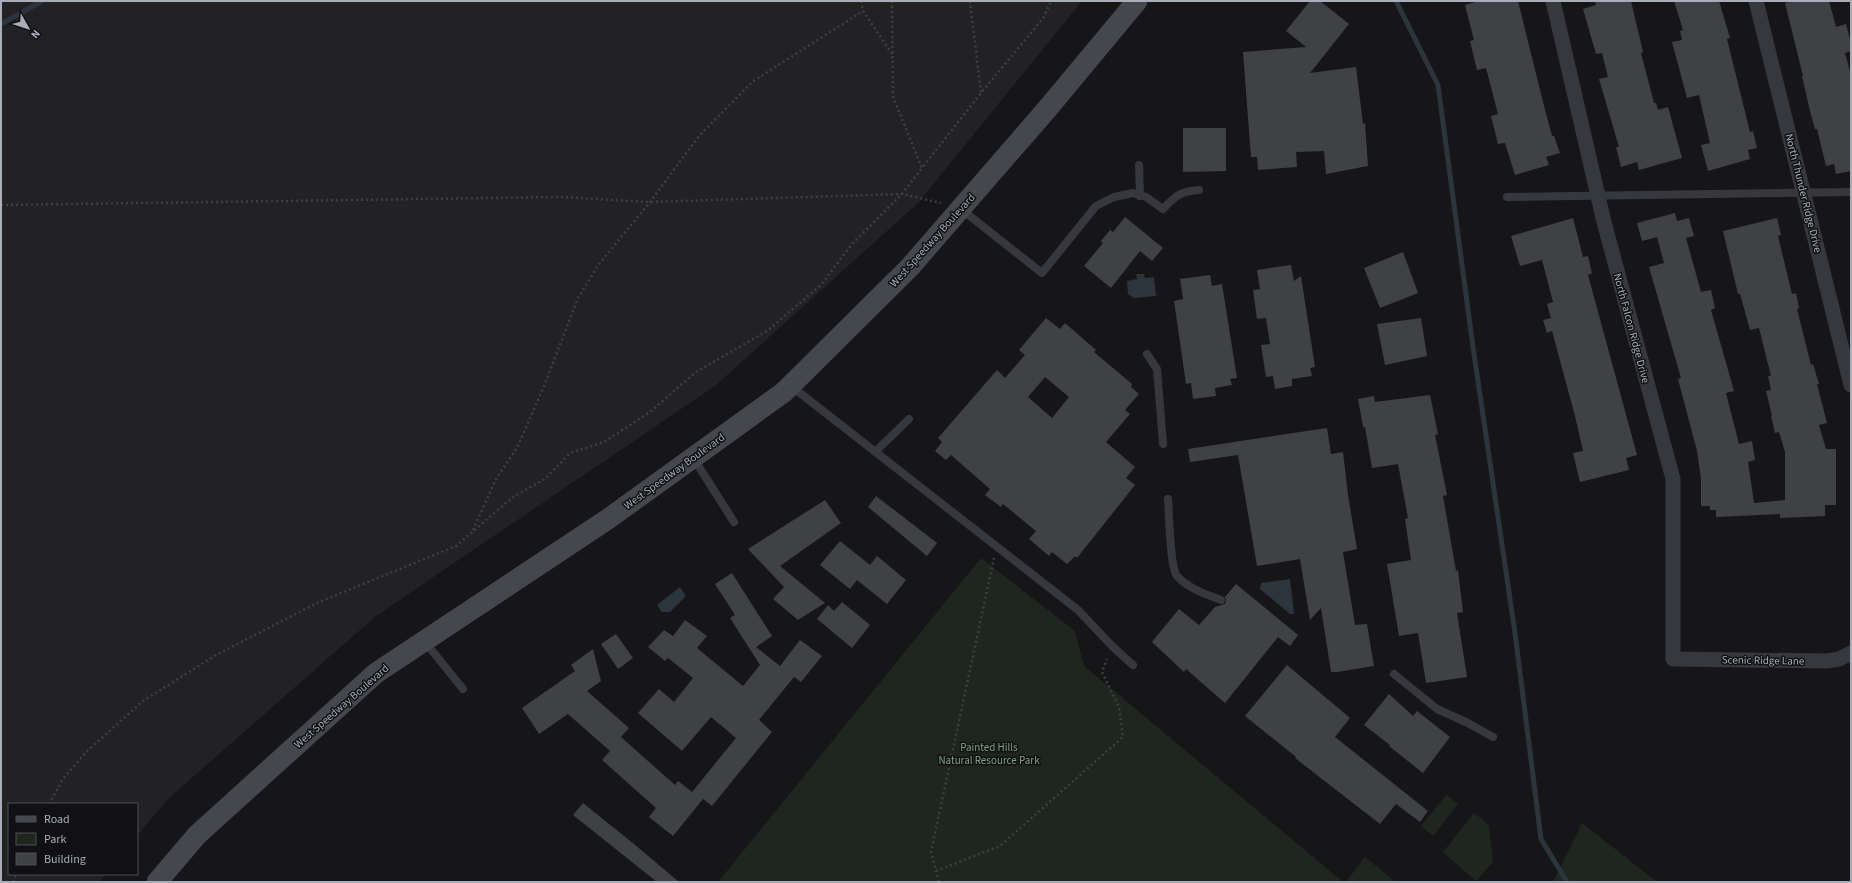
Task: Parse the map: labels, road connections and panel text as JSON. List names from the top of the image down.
{
  "streets": {
    "main road": ["West Speedway Boulevard"],
    "street": ["North Thunder Ridge Drive", "North Falcon Ridge Drive", "Scenic Ridge Lane"]
  },
  "crossings": [
    ["North Falcon Ridge Drive", "Scenic Ridge Lane"]
  ],
  "parks": ["Painted Hills Natural Resource Park"],
  "legend": ["Road", "Park", "Building"],
  "north": "bottom right"
}
